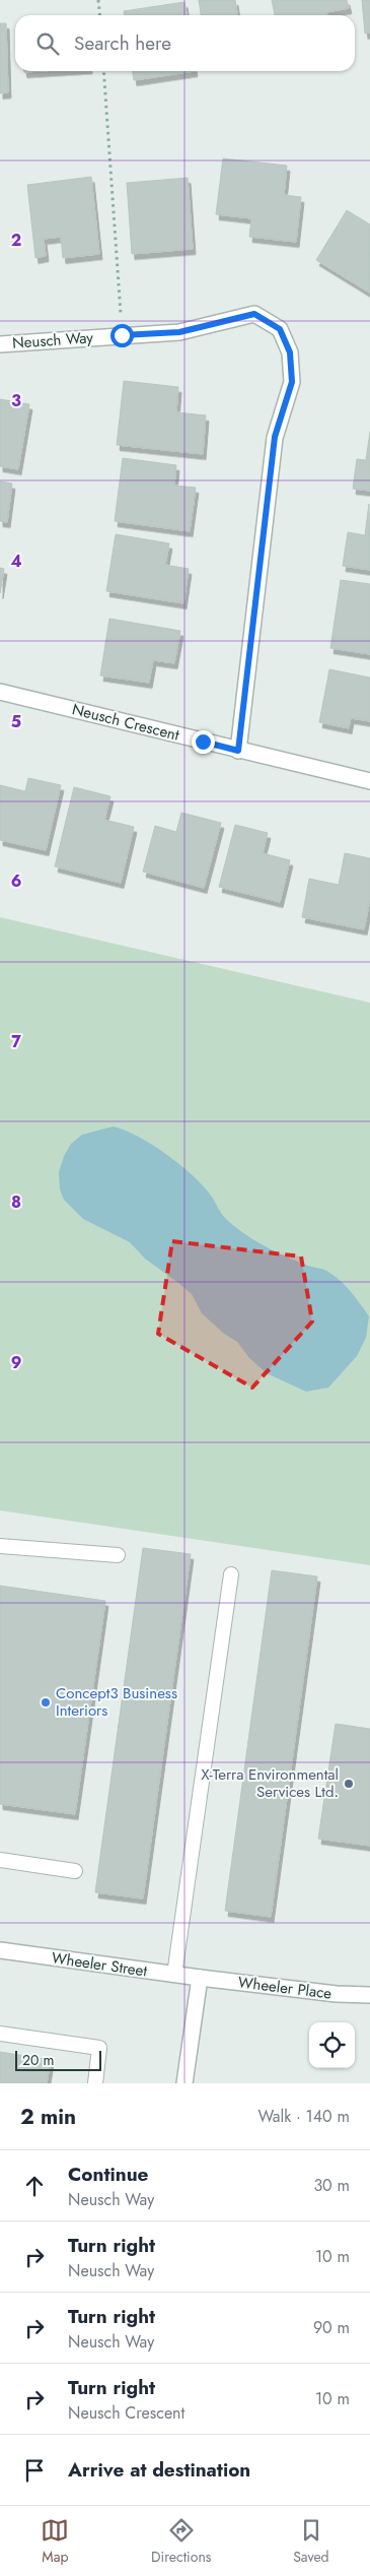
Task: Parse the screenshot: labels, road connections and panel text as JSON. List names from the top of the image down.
{
  "streets": {
    "street": [
      "Neusch Way",
      "Neusch Crescent",
      "Wheeler Street",
      "Wheeler Place"
    ]
  },
  "crossings": [
    ["Neusch Way", "Neusch Crescent"],
    ["Wheeler Street", "Wheeler Place"]
  ],
  "places": ["Concept3 Business Interiors", "X-Terra Environmental Services Ltd."],
  "scale_bar": "20 m",
  "page": {
    "search": "Search here",
    "scale": "20 m",
    "heading": ["2 min", "Walk · 140 m"],
    "list": [
      ["Continue", "Neusch Way", "30 m"],
      ["Turn right", "Neusch Way", "10 m"],
      ["Turn right", "Neusch Way", "90 m"],
      ["Turn right", "Neusch Crescent", "10 m"],
      "Arrive at destination"
    ],
    "nav": ["Map", "Directions", "Saved"]
  },
  "grid": {
    "rows": [
      "2",
      "3",
      "4",
      "5",
      "6",
      "7",
      "8",
      "9"
    ]
  }
}
